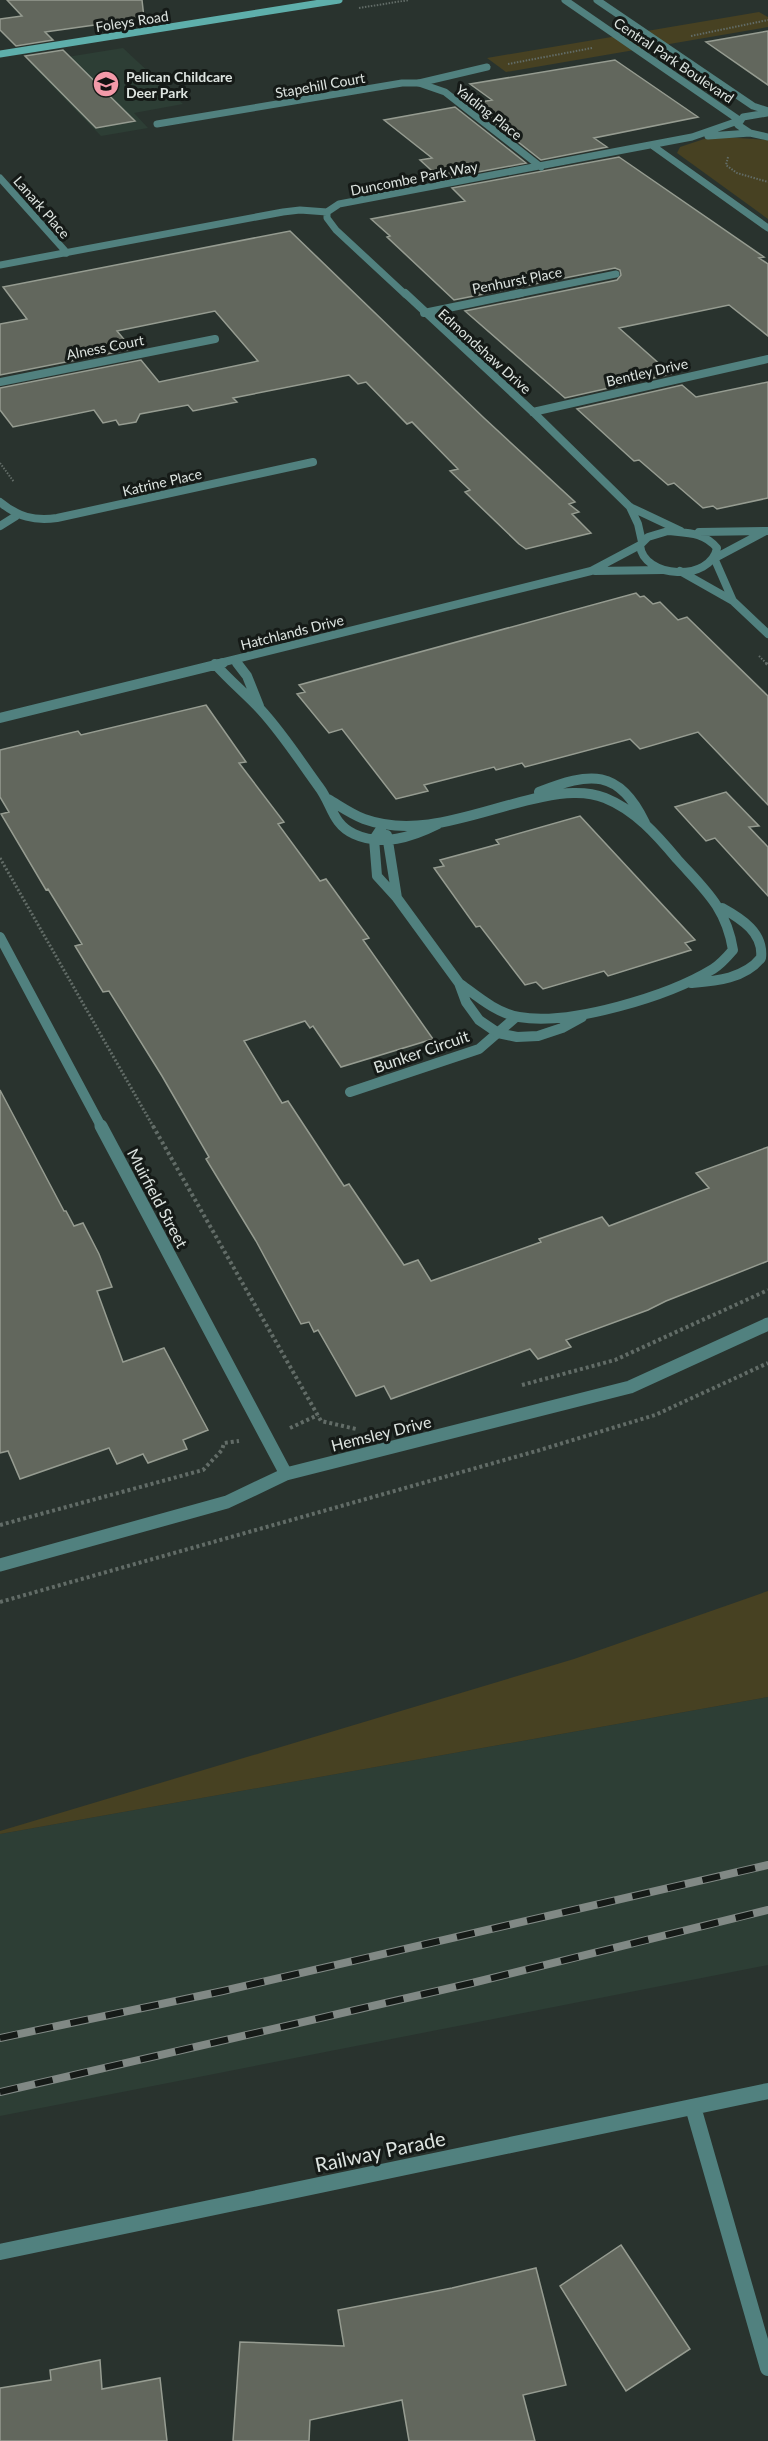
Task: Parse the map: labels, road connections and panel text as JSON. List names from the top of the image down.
{
  "streets": {
    "street": [
      "Foleys Road",
      "Central Park Boulevard",
      "Stapehill Court",
      "Yalding Place",
      "Duncombe Park Way",
      "Lanark Place",
      "Penhurst Place",
      "Alness Court",
      "Edmondshaw Drive",
      "Bentley Drive",
      "Katrine Place",
      "Hatchlands Drive",
      "Bunker Circuit",
      "Muirfield Street",
      "Hemsley Drive",
      "Railway Parade"
    ]
  },
  "crossings": [
    ["Central Park Boulevard", "Duncombe Park Way"],
    ["Stapehill Court", "Yalding Place"],
    ["Yalding Place", "Duncombe Park Way"],
    ["Duncombe Park Way", "Lanark Place"],
    ["Duncombe Park Way", "Edmondshaw Drive"],
    ["Penhurst Place", "Edmondshaw Drive"],
    ["Edmondshaw Drive", "Bentley Drive"],
    ["Edmondshaw Drive", "Hatchlands Drive"],
    ["Hatchlands Drive", "Bunker Circuit"],
    ["Muirfield Street", "Hemsley Drive"]
  ],
  "places": {
    "school or university": ["Pelican Childcare Deer Park"]
  }
}
